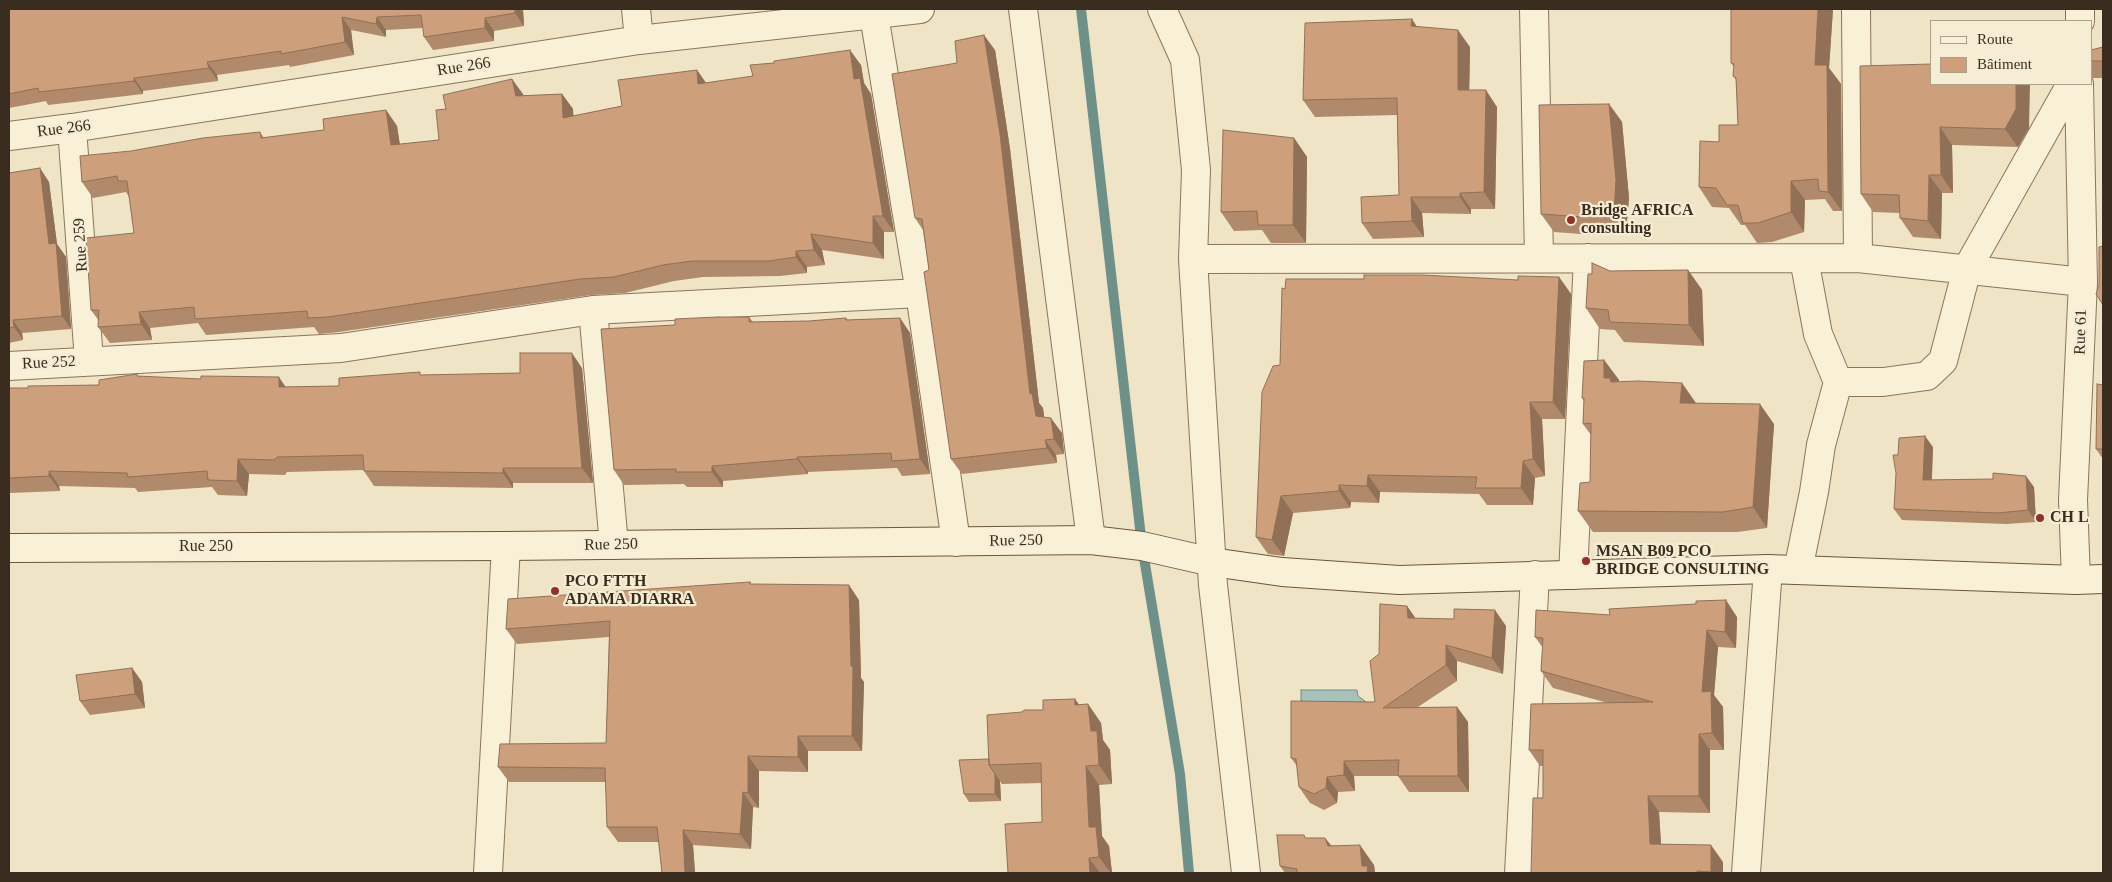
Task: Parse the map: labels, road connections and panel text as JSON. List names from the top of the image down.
{
  "streets": {
    "street": [
      "Rue 266",
      "Rue 259",
      "Rue 61",
      "Rue 252",
      "Rue 250"
    ]
  },
  "crossings": [
    ["Rue 266", "Rue 259"],
    ["Rue 259", "Rue 252"],
    ["Rue 61", "Rue 250"]
  ],
  "places": [
    "Bridge AFRICA consulting",
    "CH L",
    "MSAN B09 PCO BRIDGE CONSULTING",
    "PCO FTTH ADAMA DIARRA"
  ],
  "legend": ["Route", "Bâtiment"]
}
